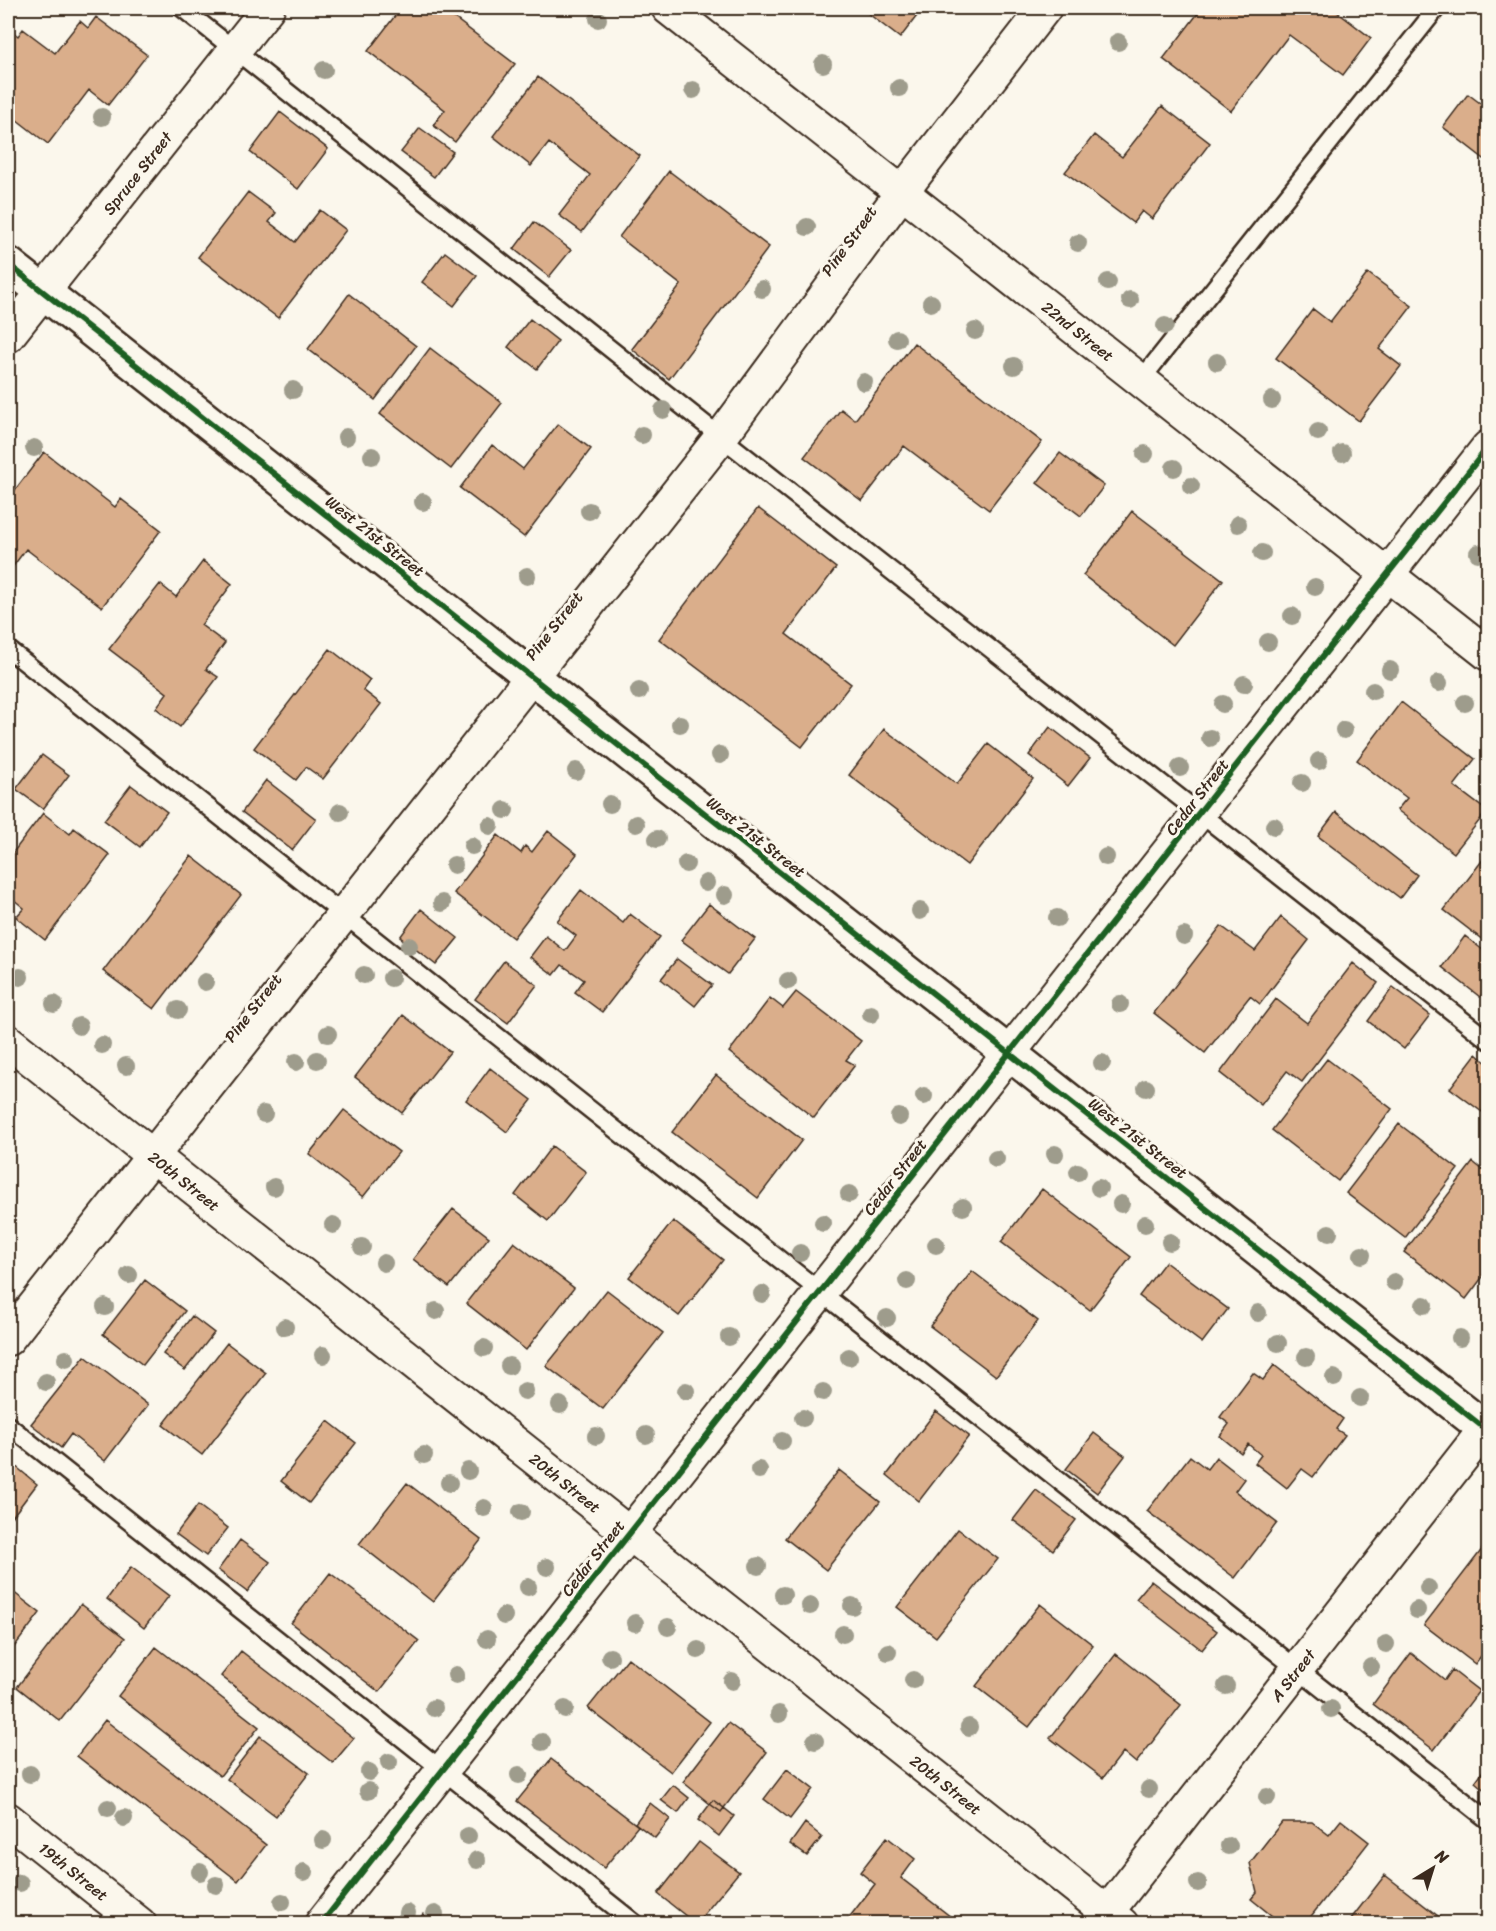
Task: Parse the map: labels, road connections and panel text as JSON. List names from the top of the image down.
{
  "streets": {
    "street": [
      "Spruce Street",
      "Pine Street",
      "22nd Street",
      "West 21st Street",
      "Cedar Street",
      "20th Street",
      "A Street",
      "19th Street"
    ]
  },
  "crossings": [
    ["Spruce Street", "West 21st Street"],
    ["Pine Street", "22nd Street"],
    ["Pine Street", "West 21st Street"],
    ["Pine Street", "20th Street"],
    ["22nd Street", "Cedar Street"],
    ["West 21st Street", "Cedar Street"],
    ["West 21st Street", "A Street"],
    ["Cedar Street", "20th Street"],
    ["20th Street", "A Street"]
  ],
  "north": "top right"
}
